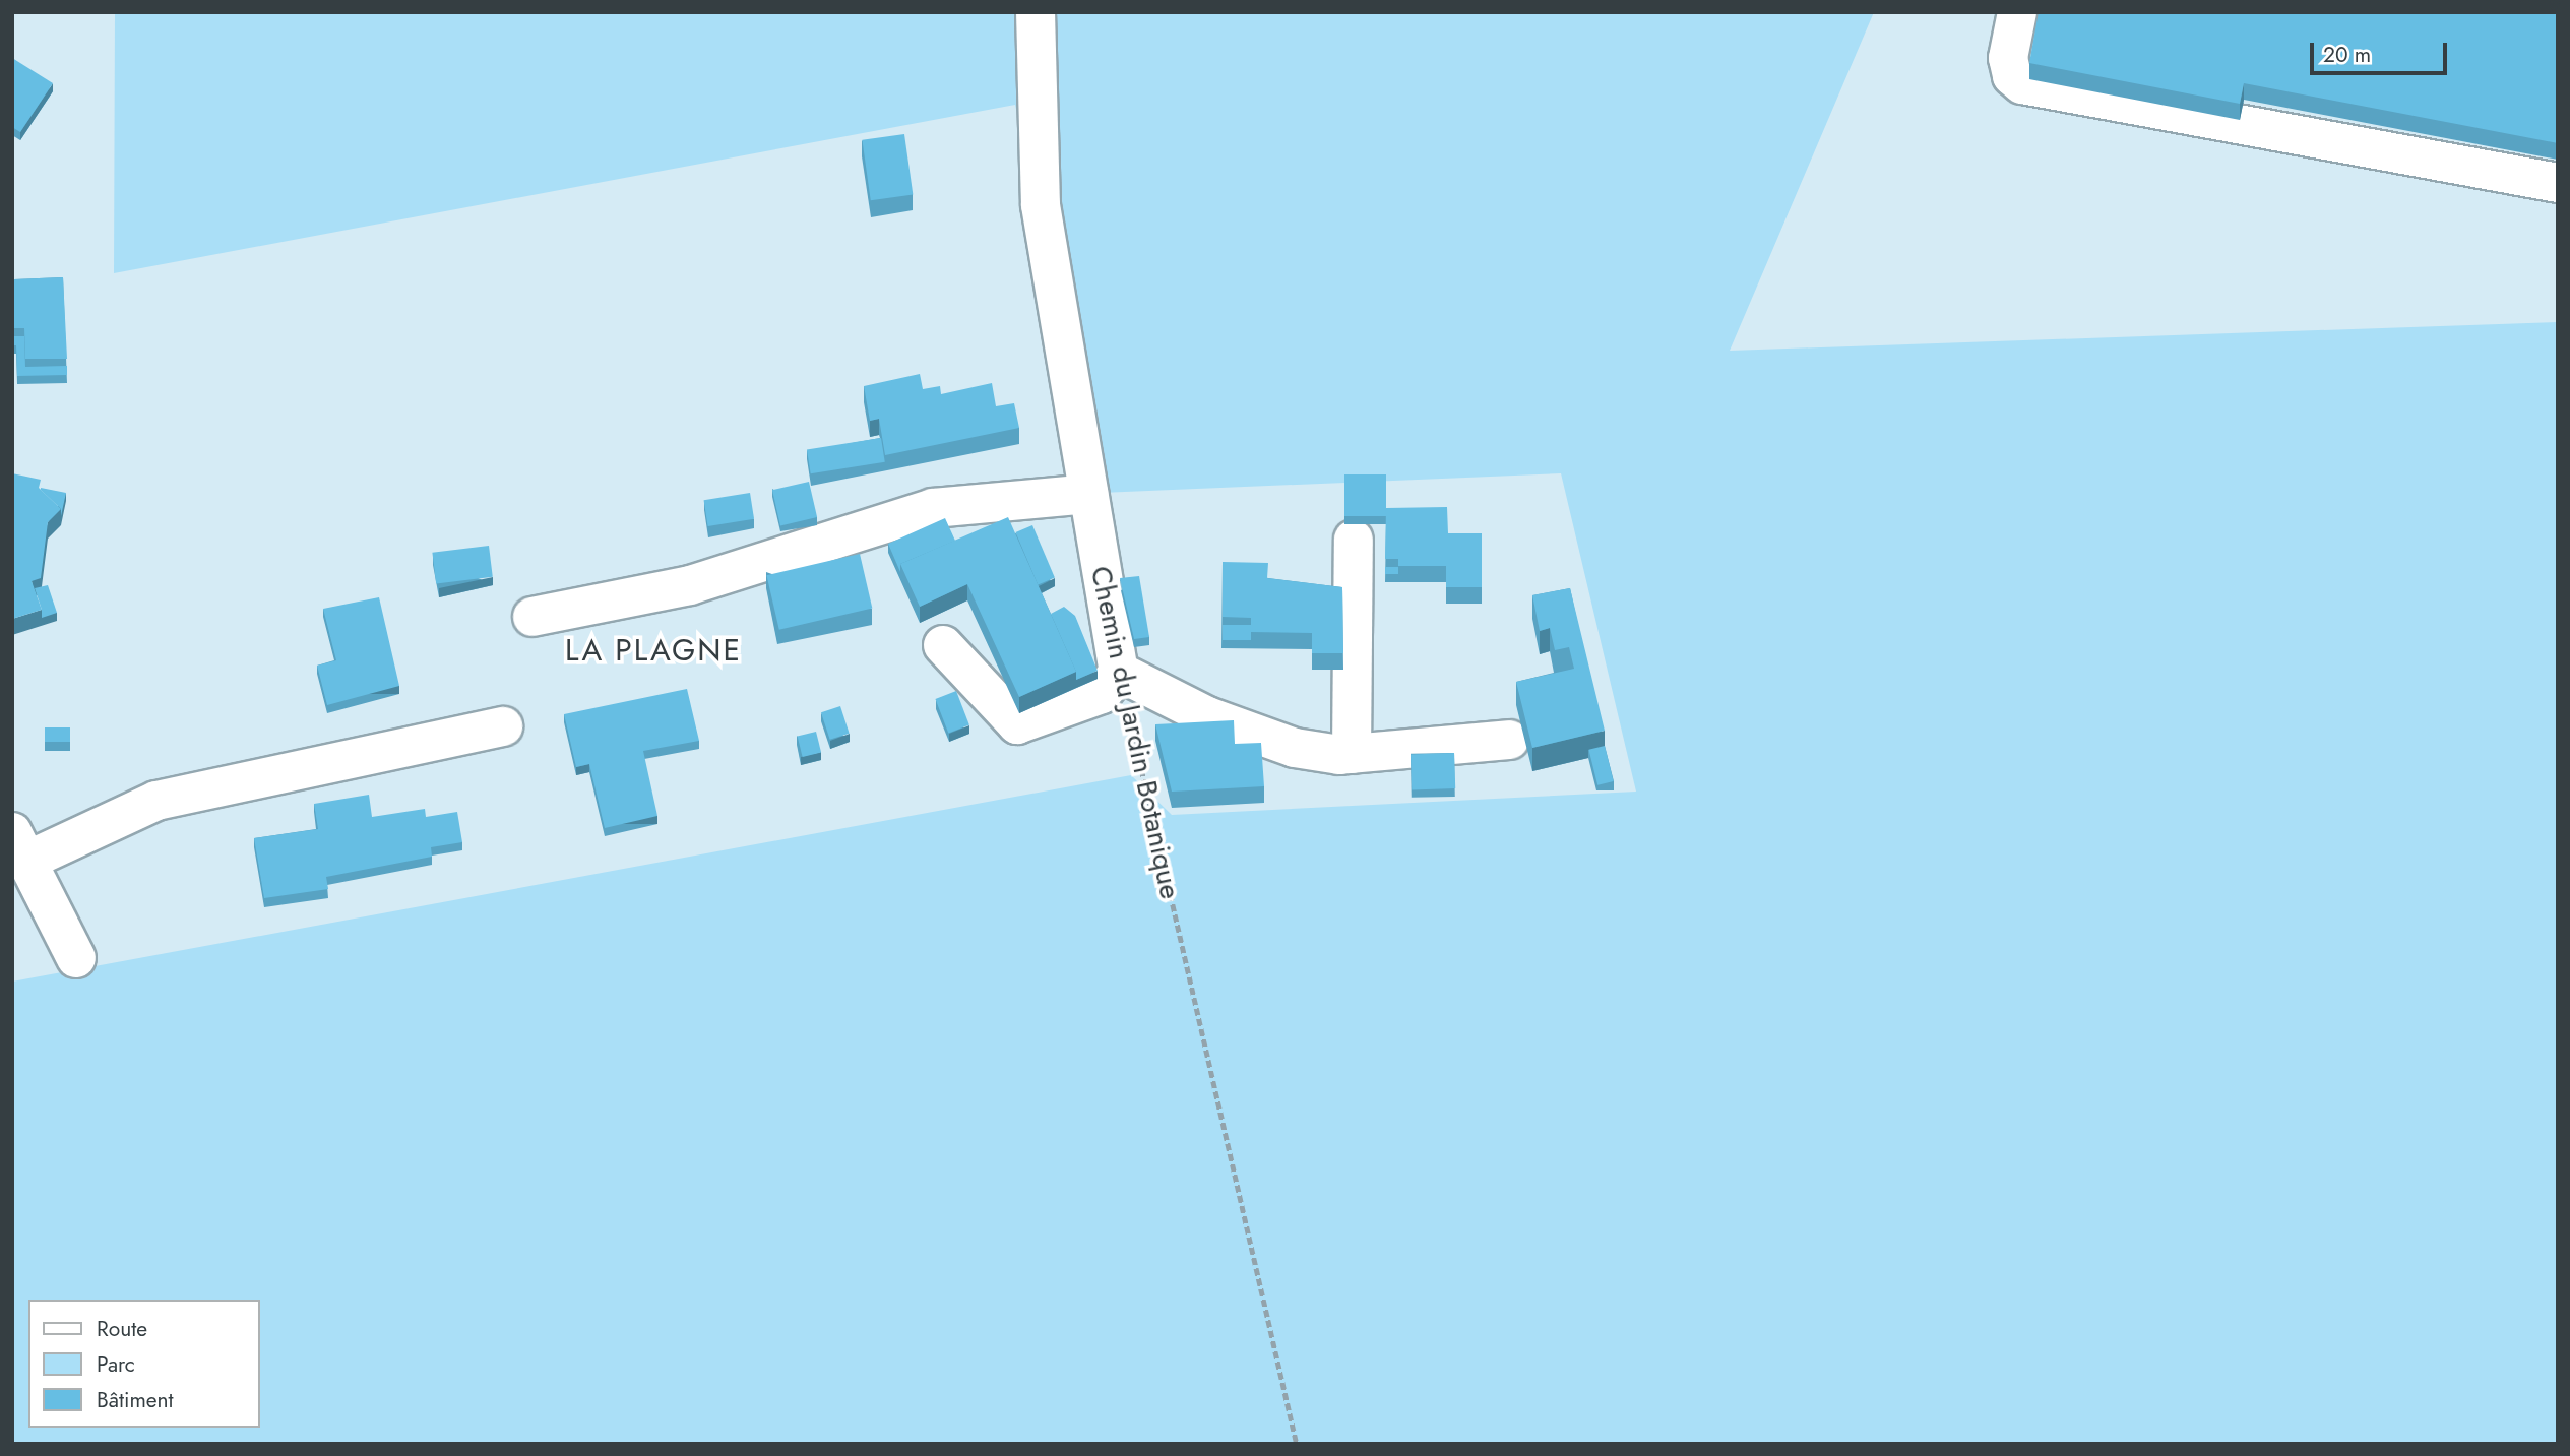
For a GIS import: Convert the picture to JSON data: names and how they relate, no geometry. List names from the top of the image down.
{
  "streets": {
    "street": ["Chemin du Jardin Botanique"]
  },
  "districts": ["LA PLAGNE"],
  "legend": ["Route", "Parc", "Bâtiment"],
  "scale_bar": "20 m"
}
